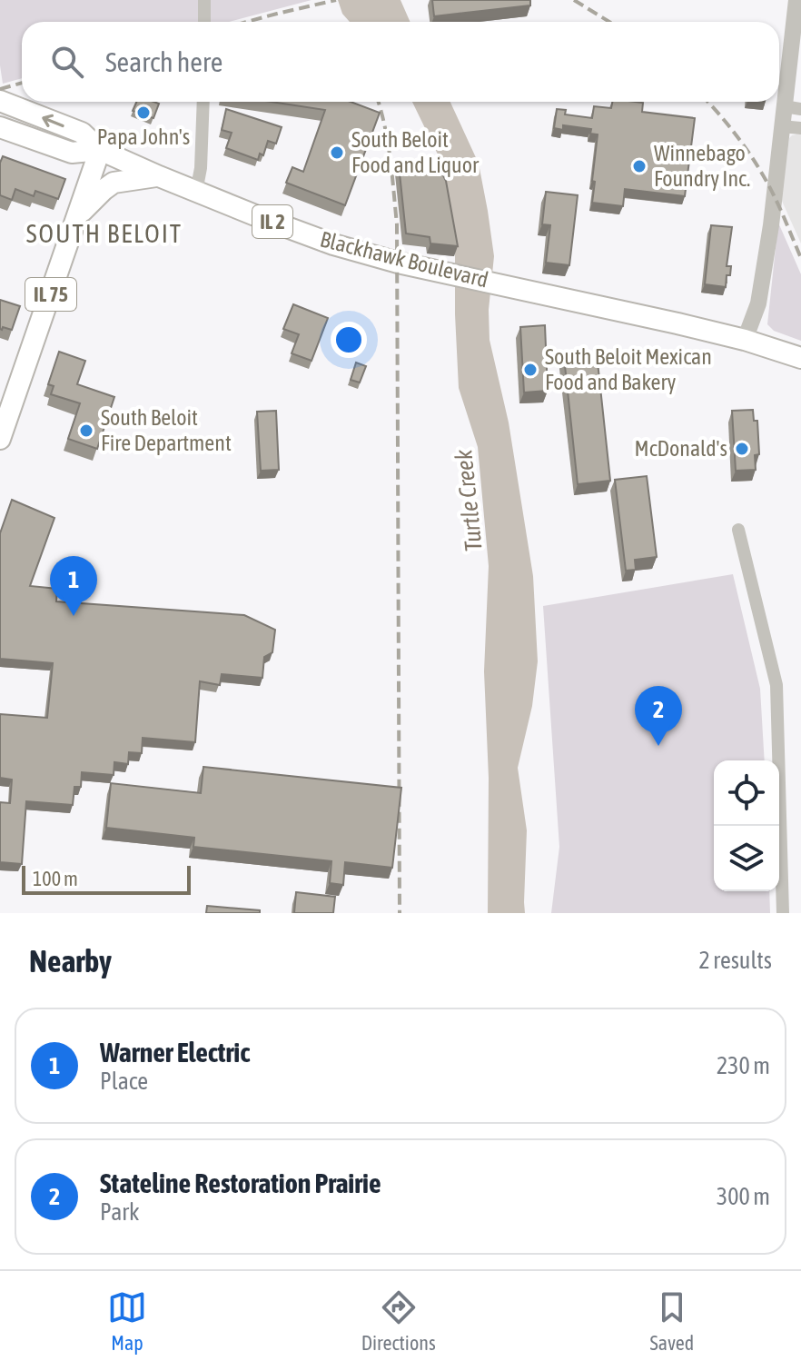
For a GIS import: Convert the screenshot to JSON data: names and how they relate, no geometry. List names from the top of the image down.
{
  "streets": {
    "main road": ["IL 2", "Blackhawk Boulevard", "IL 75"]
  },
  "crossings": [
    ["Blackhawk Boulevard", "IL 75"]
  ],
  "districts": ["SOUTH BELOIT"],
  "water": ["Turtle Creek"],
  "places": [
    "Papa John's",
    "South Beloit Food and Liquor",
    "Winnebago Foundry Inc.",
    "South Beloit Mexican Food and Bakery",
    "South Beloit Fire Department",
    "McDonald's"
  ],
  "scale_bar": "100 m",
  "page": {
    "search": "Search here",
    "pins": ["1", "2"],
    "scale": "100 m",
    "heading": ["Nearby", "2 results"],
    "list": [
      {
        "mark": "1",
        "name": "Warner Electric",
        "note": "Place",
        "value": "230 m"
      },
      {
        "mark": "2",
        "name": "Stateline Restoration Prairie",
        "note": "Park",
        "value": "300 m"
      }
    ],
    "nav": ["Map", "Directions", "Saved"]
  }
}
